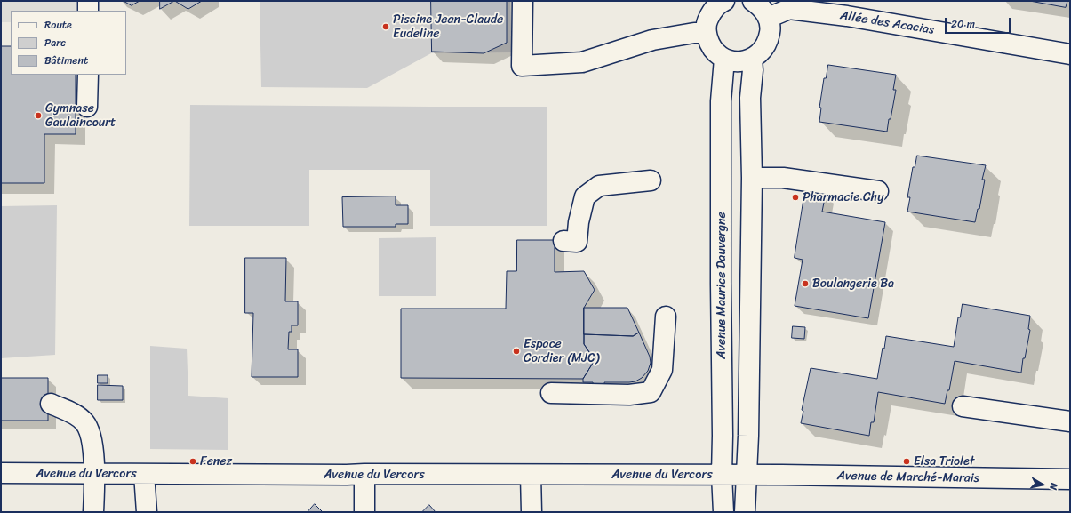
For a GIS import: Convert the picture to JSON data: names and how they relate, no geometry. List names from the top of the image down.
{
  "streets": {
    "street": [
      "Allée des Acacias",
      "Avenue Maurice Dauvergne",
      "Avenue du Vercors",
      "Avenue de Marché-Marais"
    ]
  },
  "crossings": [
    ["Avenue Maurice Dauvergne", "Avenue du Vercors"],
    ["Avenue du Vercors", "Avenue de Marché-Marais"]
  ],
  "places": [
    "Piscine Jean-Claude Eudeline",
    "Gymnase Gaulaincourt",
    "Pharmacie Chy",
    "Boulangerie Ba",
    "Espace Cordier (MJC)",
    "Fenez",
    "Elsa Triolet"
  ],
  "legend": ["Route", "Parc", "Bâtiment"],
  "scale_bar": "20 m",
  "north": "right"
}
